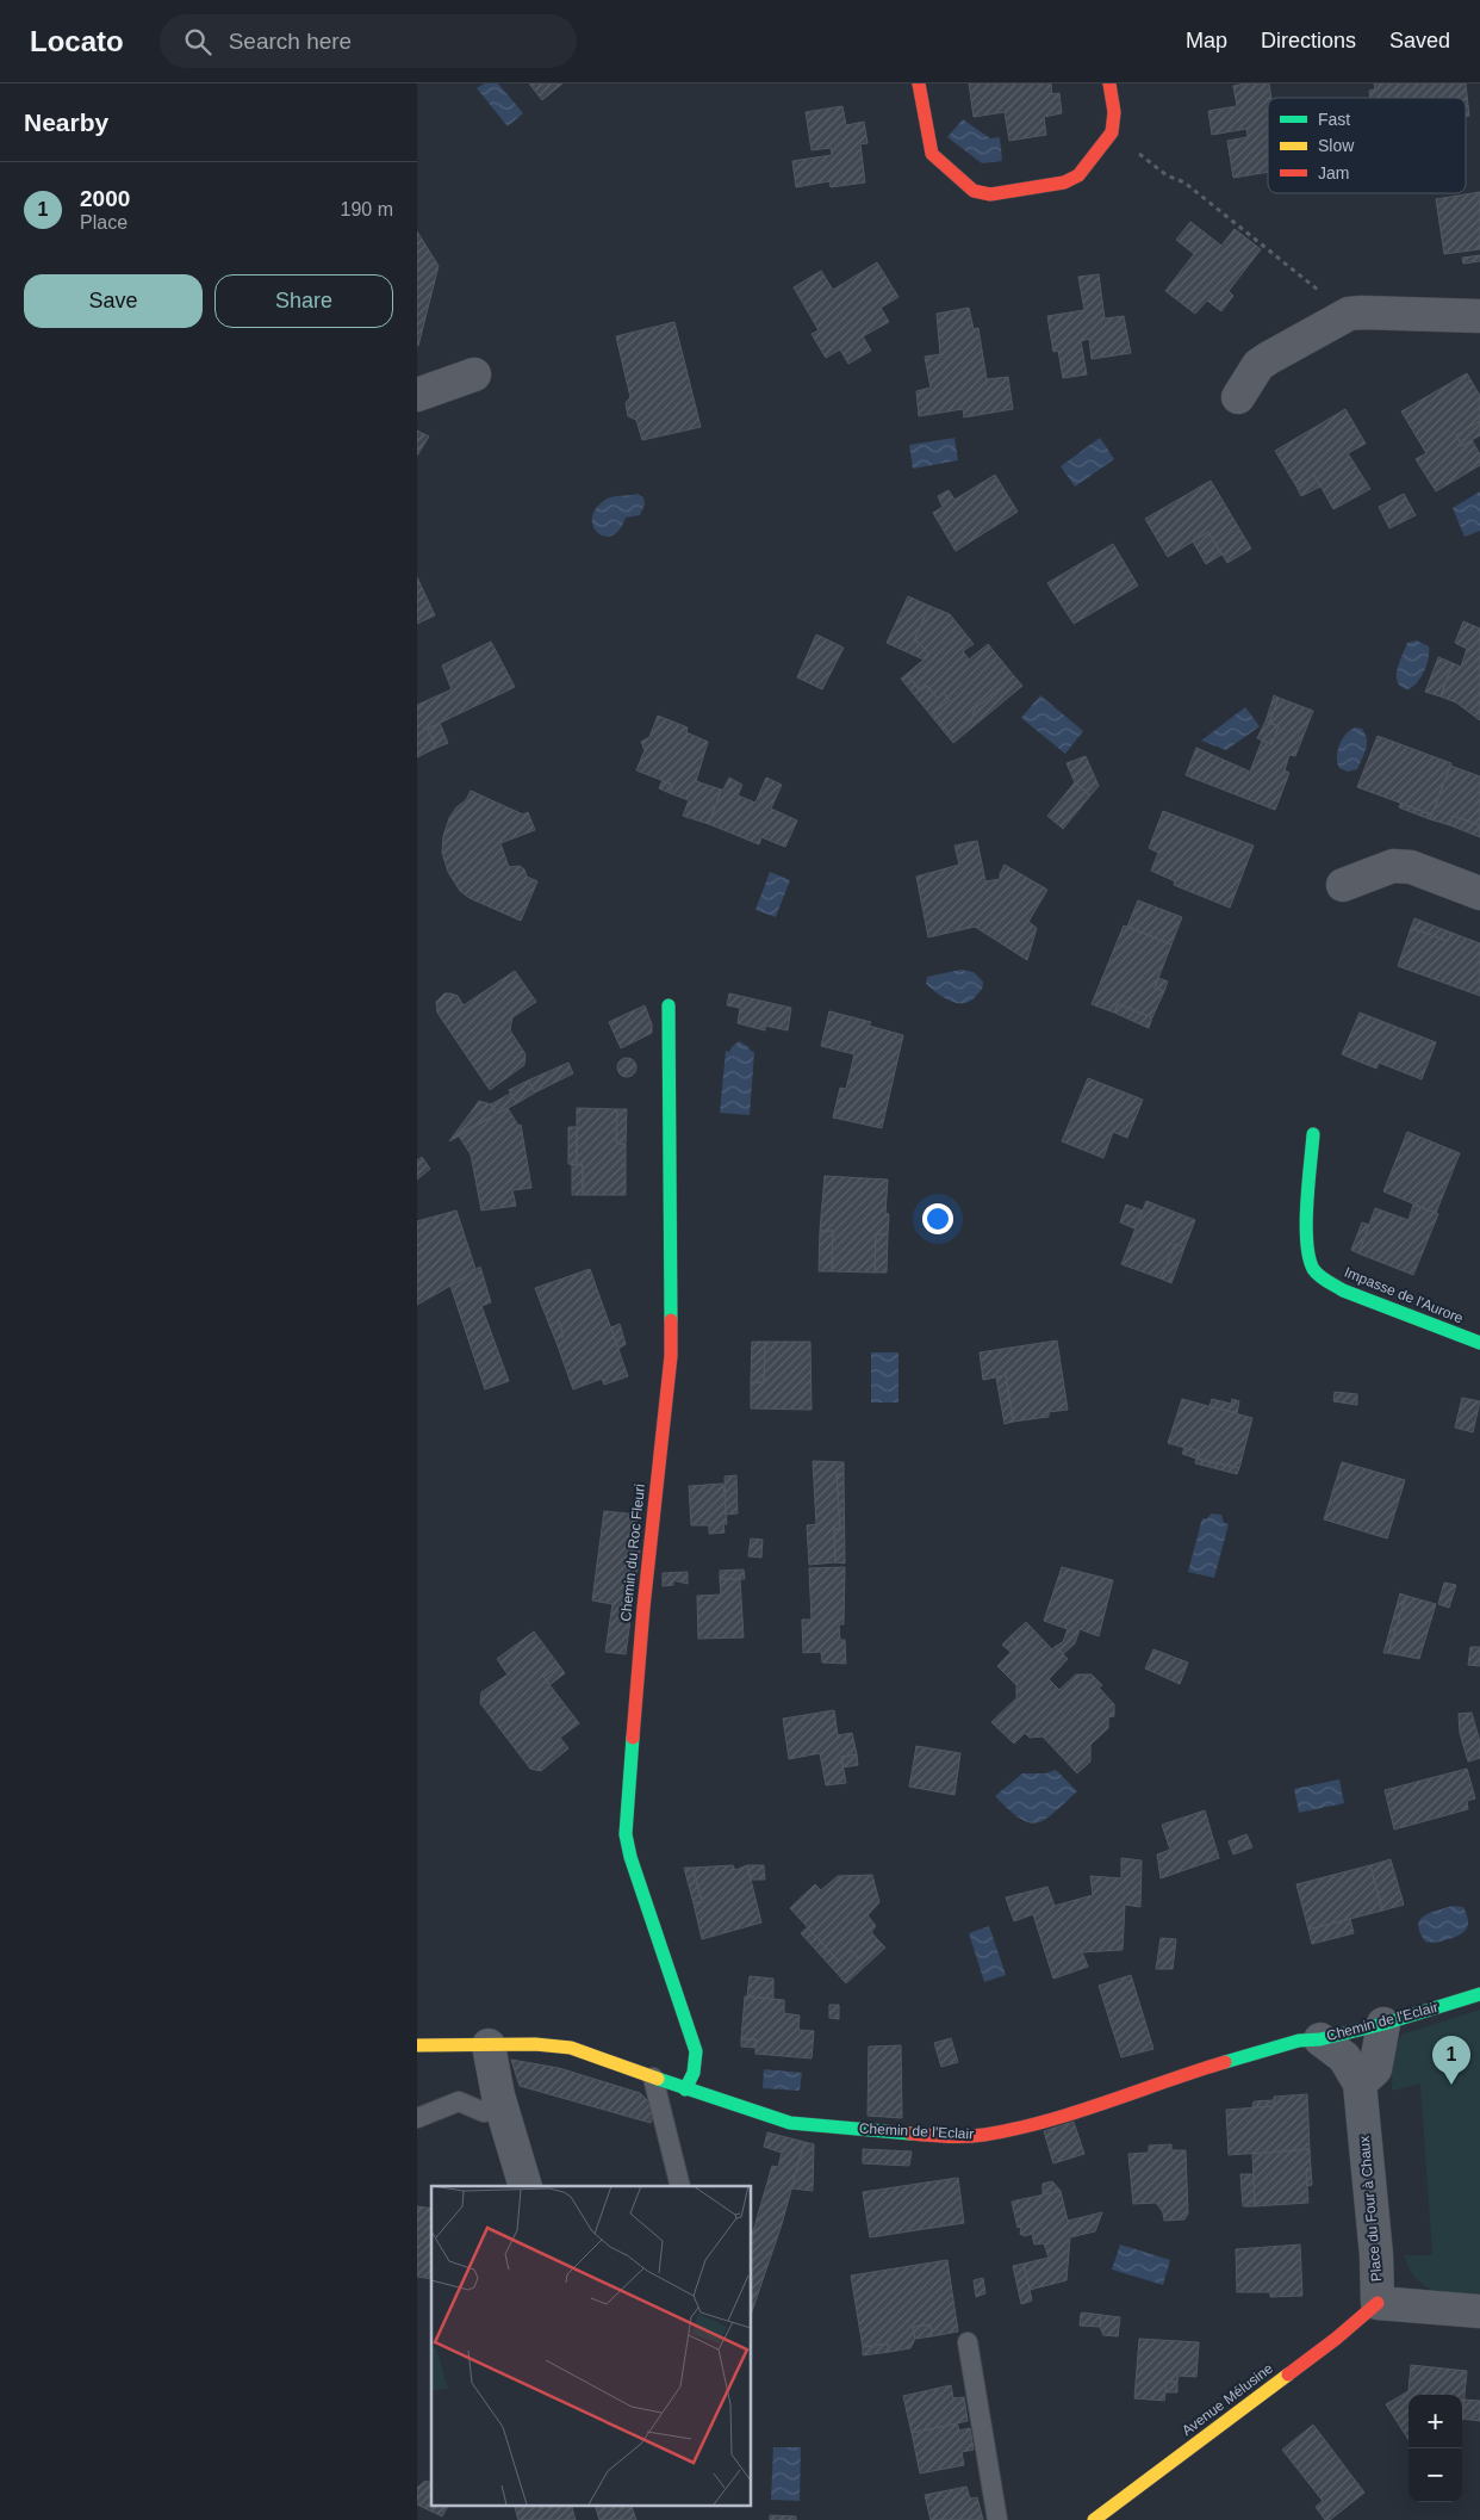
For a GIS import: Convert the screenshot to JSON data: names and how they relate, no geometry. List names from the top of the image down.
{
  "streets": {
    "street": [
      "Impasse de l'Aurore",
      "Chemin du Roc Fleuri",
      "Chemin de l'Eclair",
      "Place du Four à Chaux",
      "Avenue Mélusine"
    ]
  },
  "crossings": [
    ["Chemin du Roc Fleuri", "Chemin de l'Eclair"],
    ["Chemin de l'Eclair", "Place du Four à Chaux"],
    ["Place du Four à Chaux", "Avenue Mélusine"]
  ],
  "legend": ["Fast", "Slow", "Jam"],
  "page": {
    "header": "Locato",
    "search": "Search here",
    "nav": ["Map", "Directions", "Saved"],
    "heading": "Nearby",
    "list": [
      {
        "mark": "1",
        "name": "2000",
        "note": "Place",
        "value": "190 m"
      }
    ],
    "buttons": ["Save", "Share"],
    "pins": "1",
    "map_buttons": ["+", "−"]
  }
}
